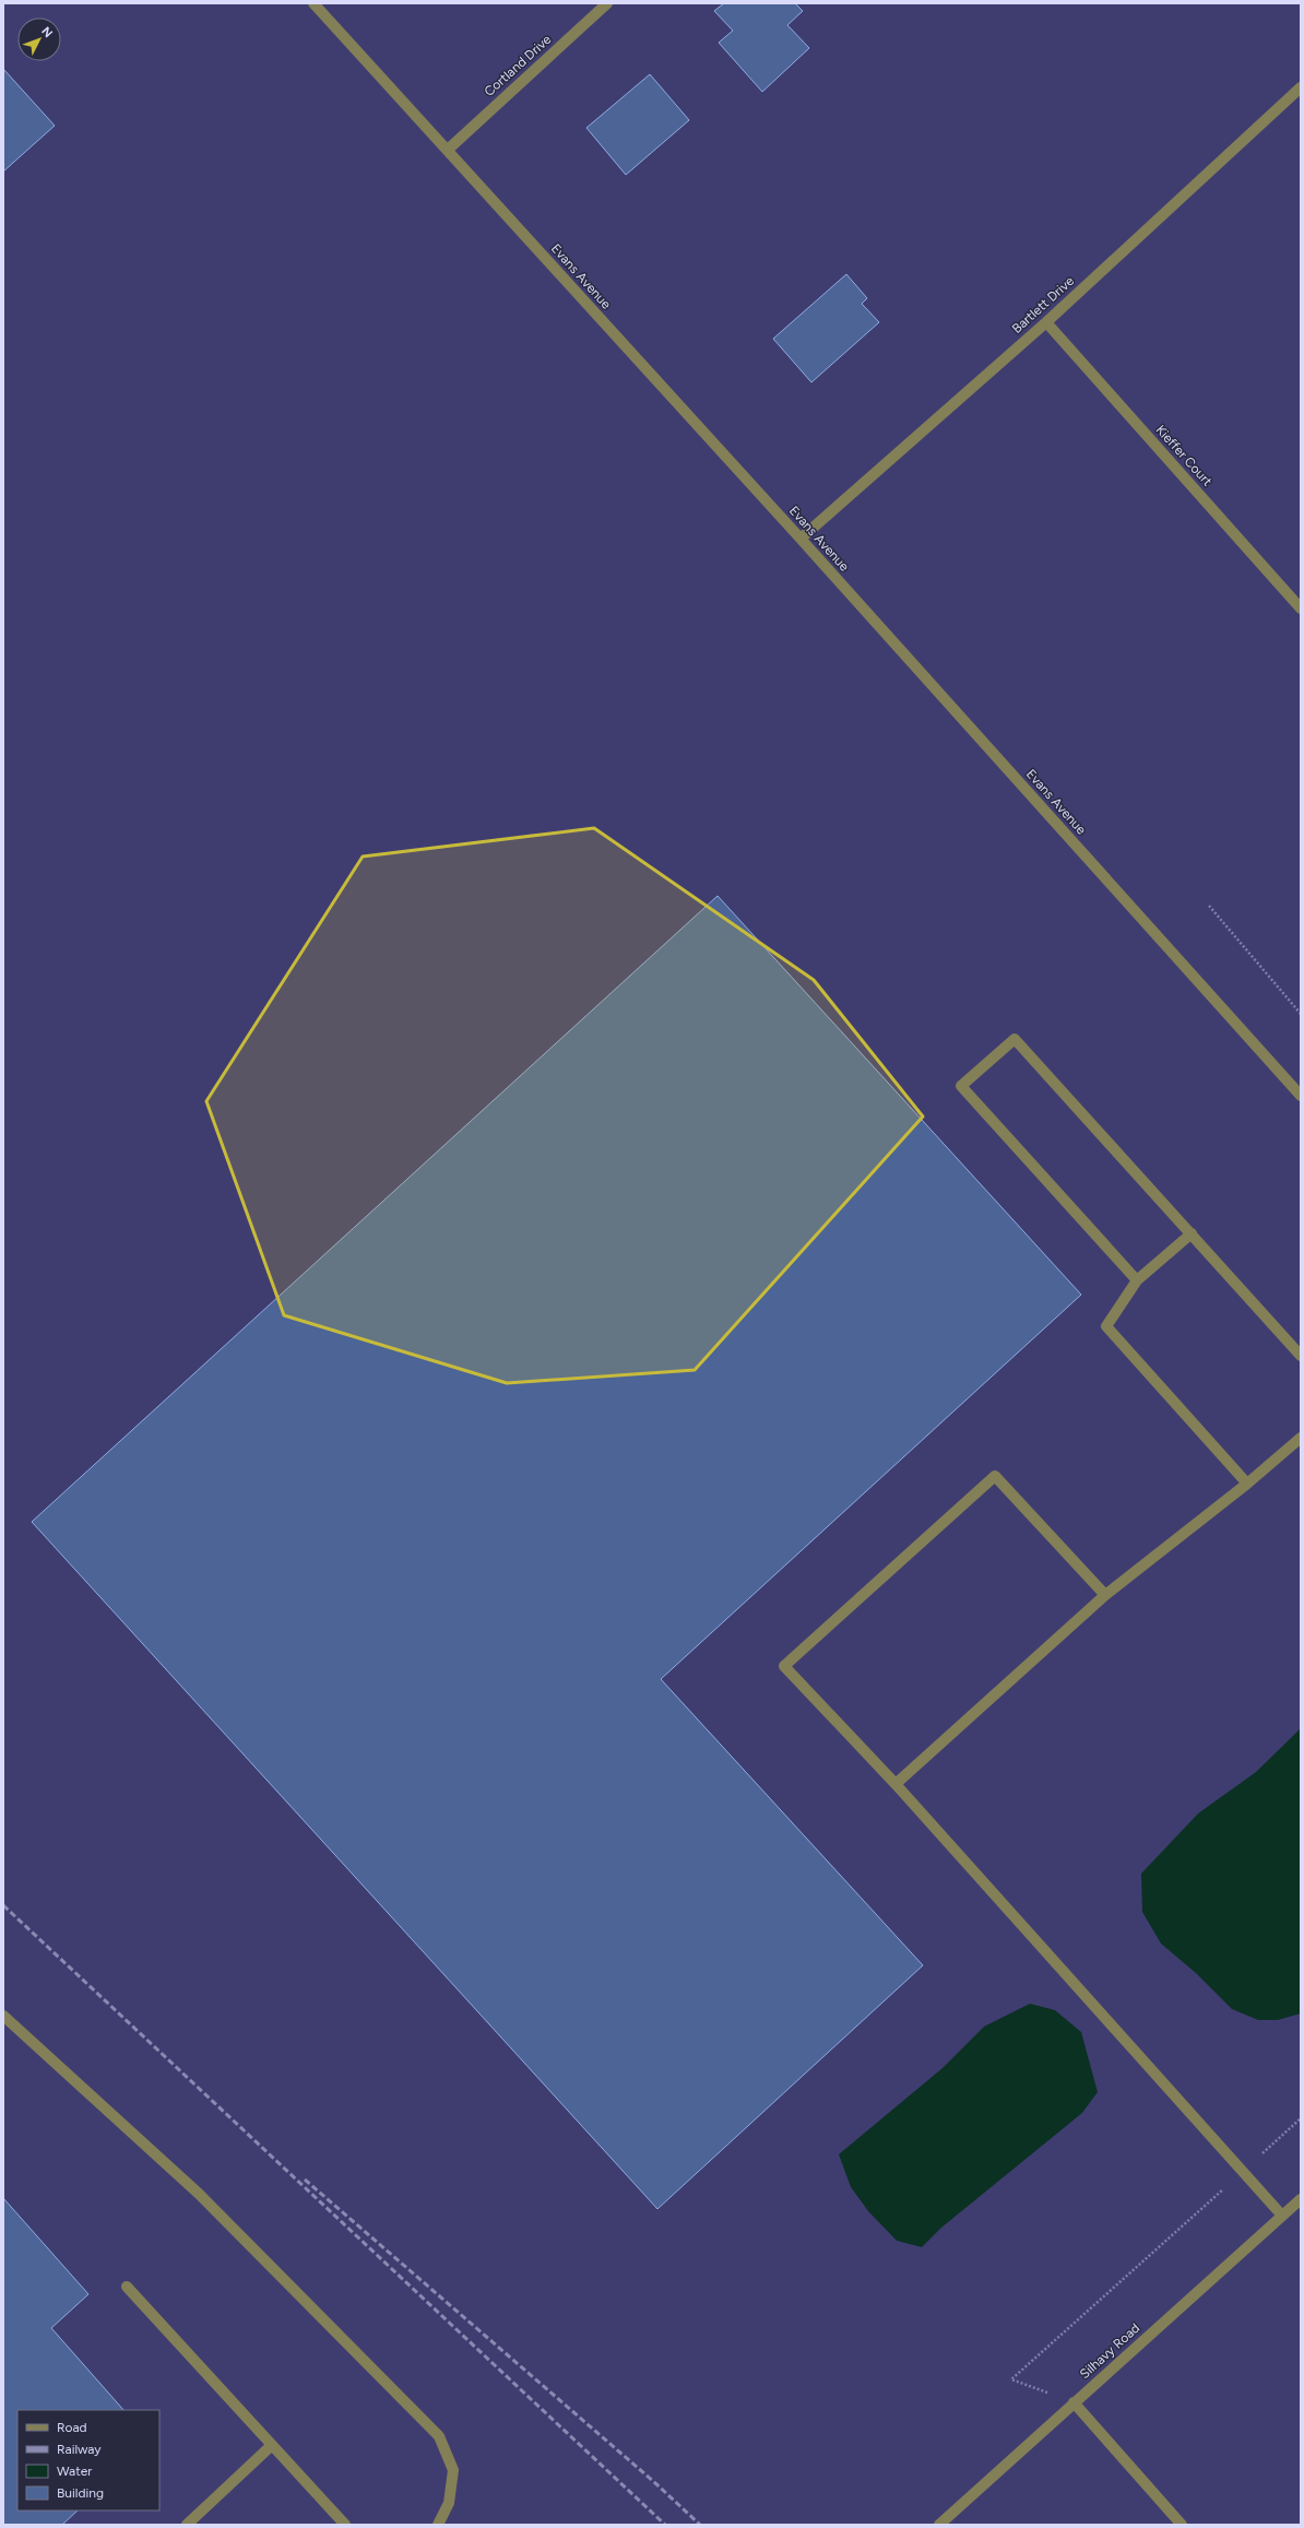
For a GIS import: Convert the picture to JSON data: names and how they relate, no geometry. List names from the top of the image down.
{
  "streets": {
    "street": [
      "Cortland Drive",
      "Evans Avenue",
      "Bartlett Drive",
      "Kieffer Court",
      "Silhavy Road"
    ]
  },
  "crossings": [
    ["Cortland Drive", "Evans Avenue"],
    ["Evans Avenue", "Bartlett Drive"],
    ["Bartlett Drive", "Kieffer Court"]
  ],
  "legend": [
    "Road",
    "Railway",
    "Water",
    "Building"
  ],
  "north": "top right"
}
